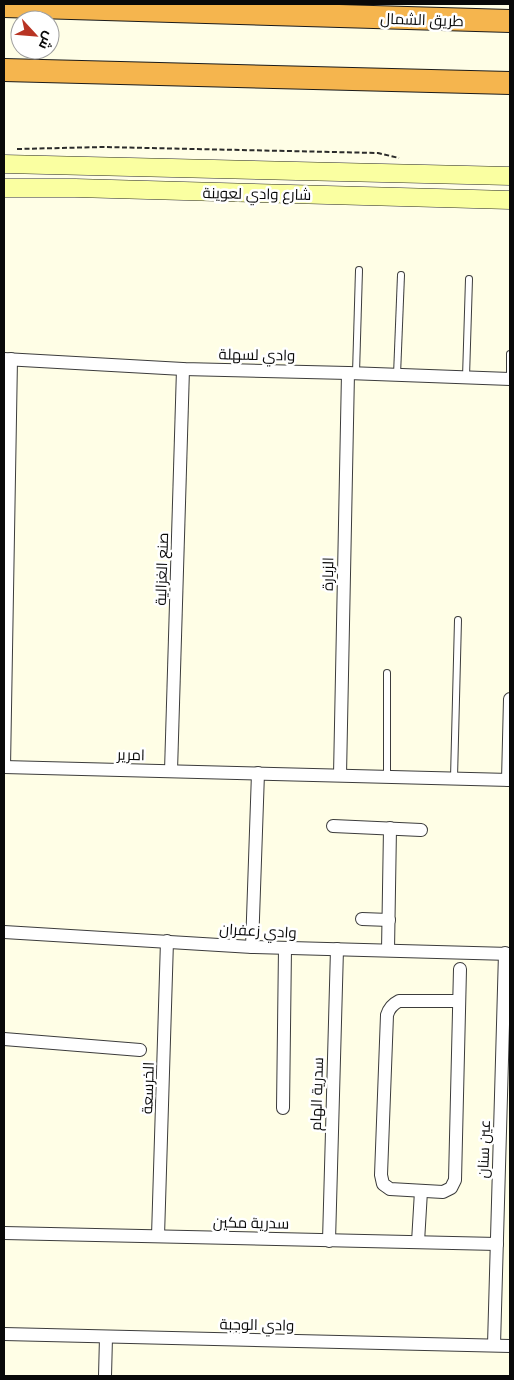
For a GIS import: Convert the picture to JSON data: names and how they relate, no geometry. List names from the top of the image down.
{
  "streets": {
    "highway": ["طريق الشمال"],
    "main road": ["شارع وادي لعوينة"],
    "street": [
      "وادي لسهلة",
      "صنع الغزالية",
      "الزبارة",
      "امرير",
      "وادي زعفران",
      "الخرسعة",
      "سدرية الهام",
      "عين سنان",
      "سدرية مكين",
      "وادي الوجبة"
    ]
  },
  "crossings": [
    ["وادي لسهلة", "صنع الغزالية"],
    ["وادي لسهلة", "الزبارة"],
    ["صنع الغزالية", "امرير"],
    ["الزبارة", "امرير"],
    ["وادي زعفران", "الخرسعة"],
    ["وادي زعفران", "سدرية الهام"],
    ["وادي زعفران", "عين سنان"],
    ["الخرسعة", "سدرية مكين"],
    ["سدرية الهام", "سدرية مكين"],
    ["عين سنان", "سدرية مكين"],
    ["عين سنان", "وادي الوجبة"]
  ],
  "north": "bottom right"
}
